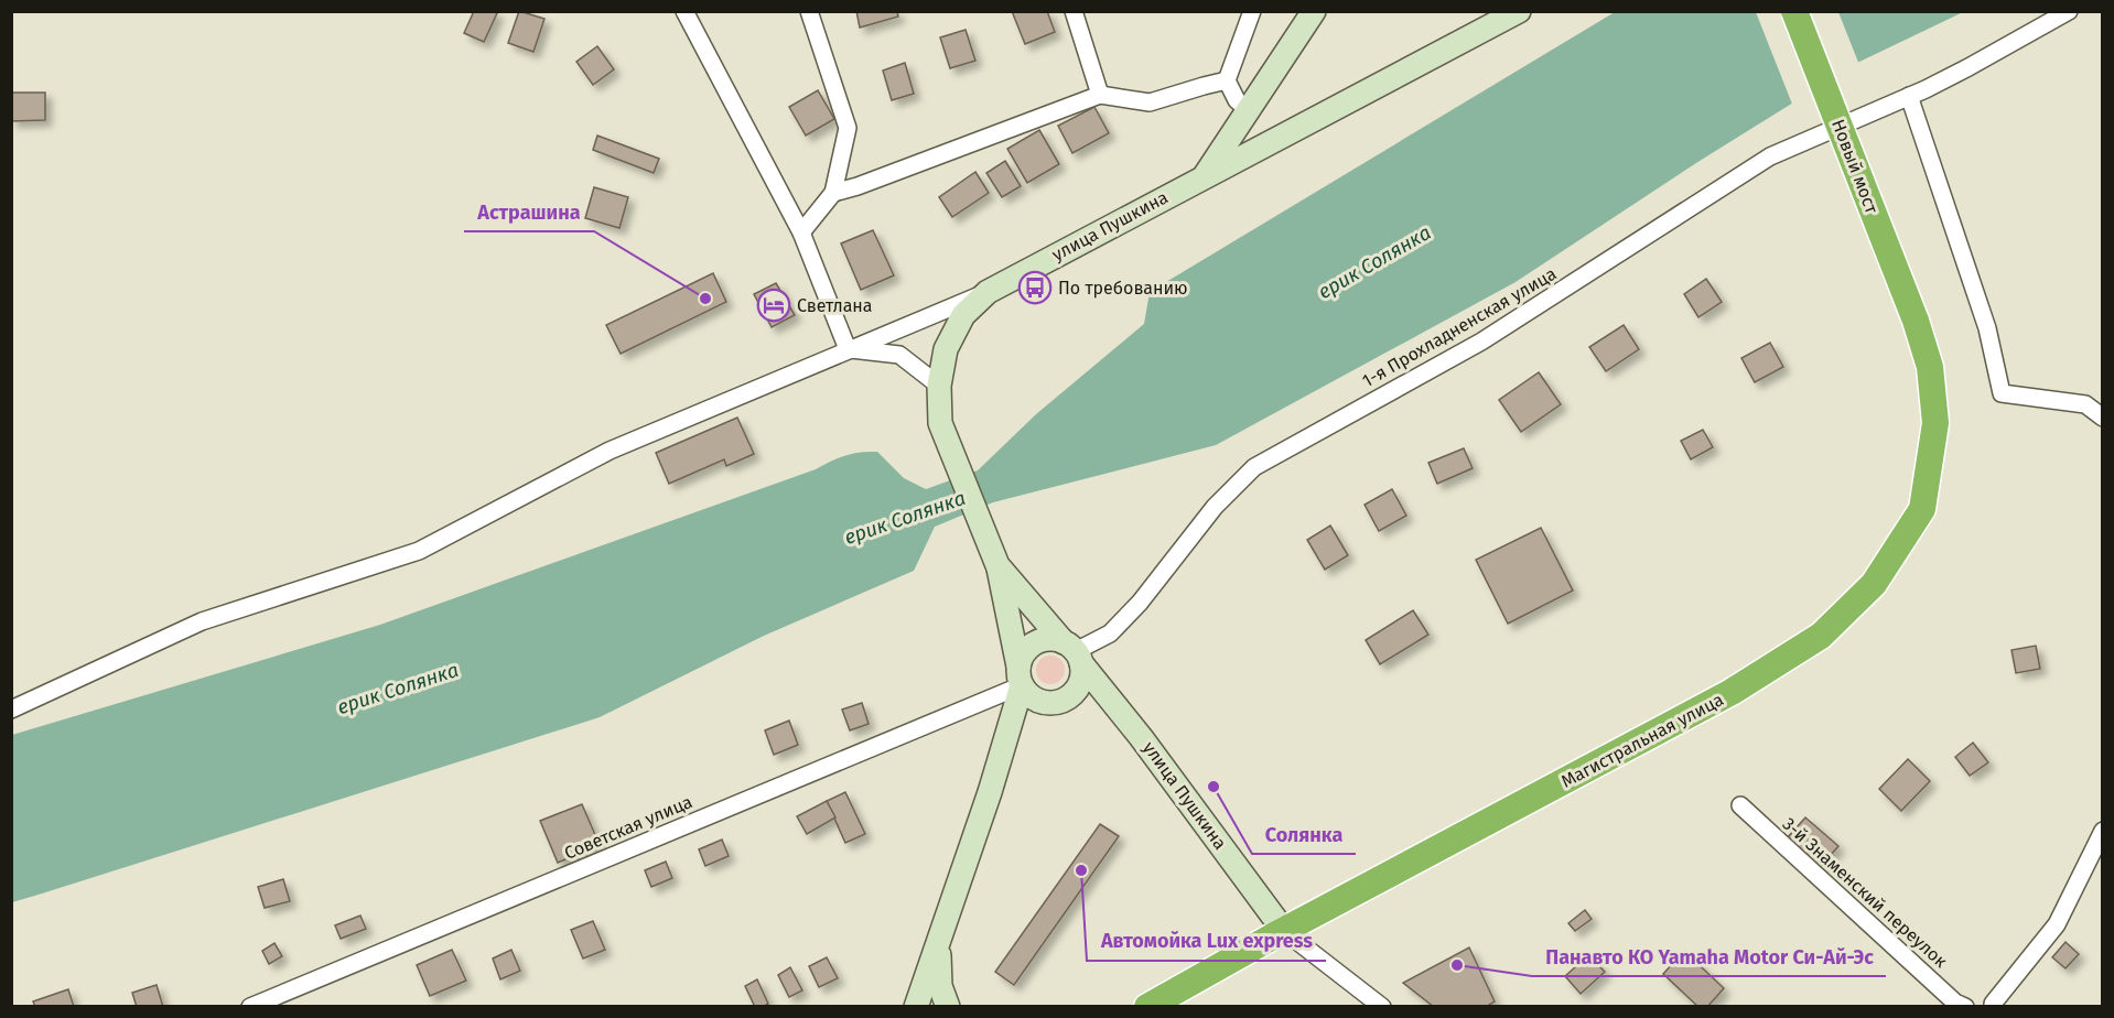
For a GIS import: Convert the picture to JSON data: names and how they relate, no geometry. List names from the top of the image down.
{
  "streets": {
    "highway": ["Новый мост", "Магистральная улица"],
    "main road": ["улица Пушкина"],
    "street": ["1-я Прохладненская улица", "Советская улица", "3-й Знаменский переулок"]
  },
  "crossings": [
    ["Новый мост", "Магистральная улица"],
    ["улица Пушкина", "1-я Прохладненская улица"],
    ["улица Пушкина", "Магистральная улица"],
    ["улица Пушкина", "Советская улица"],
    ["1-я Прохладненская улица", "Советская улица"]
  ],
  "water": ["ерик Солянка"],
  "places": {
    "bus stop": ["По требованию"],
    "other": [
      "Астрашина",
      "Солянка",
      "Автомойка Lux express",
      "Панавто КО Yamaha Motor Си-Ай-Эс"
    ],
    "hotel": ["Светлана"]
  }
}
